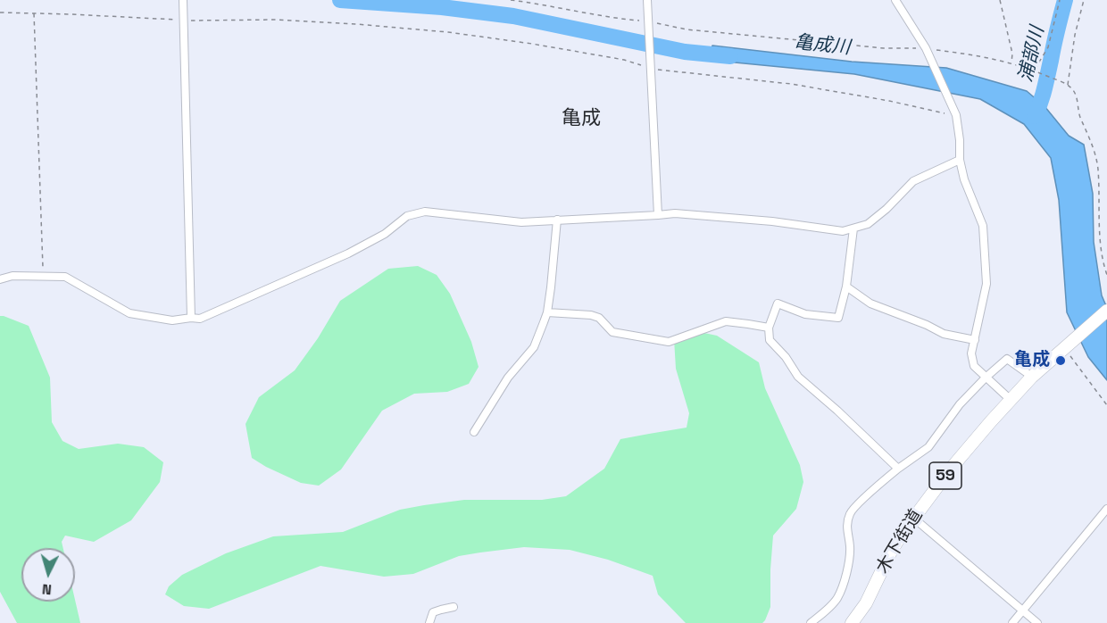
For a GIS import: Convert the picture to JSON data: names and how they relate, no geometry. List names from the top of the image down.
{
  "streets": {
    "main road": ["59", "木下街道"]
  },
  "crossings": [
    ["59", "木下街道"]
  ],
  "districts": ["亀成"],
  "water": ["亀成川", "浦部川"],
  "places": ["亀成"],
  "north": "bottom"
}
